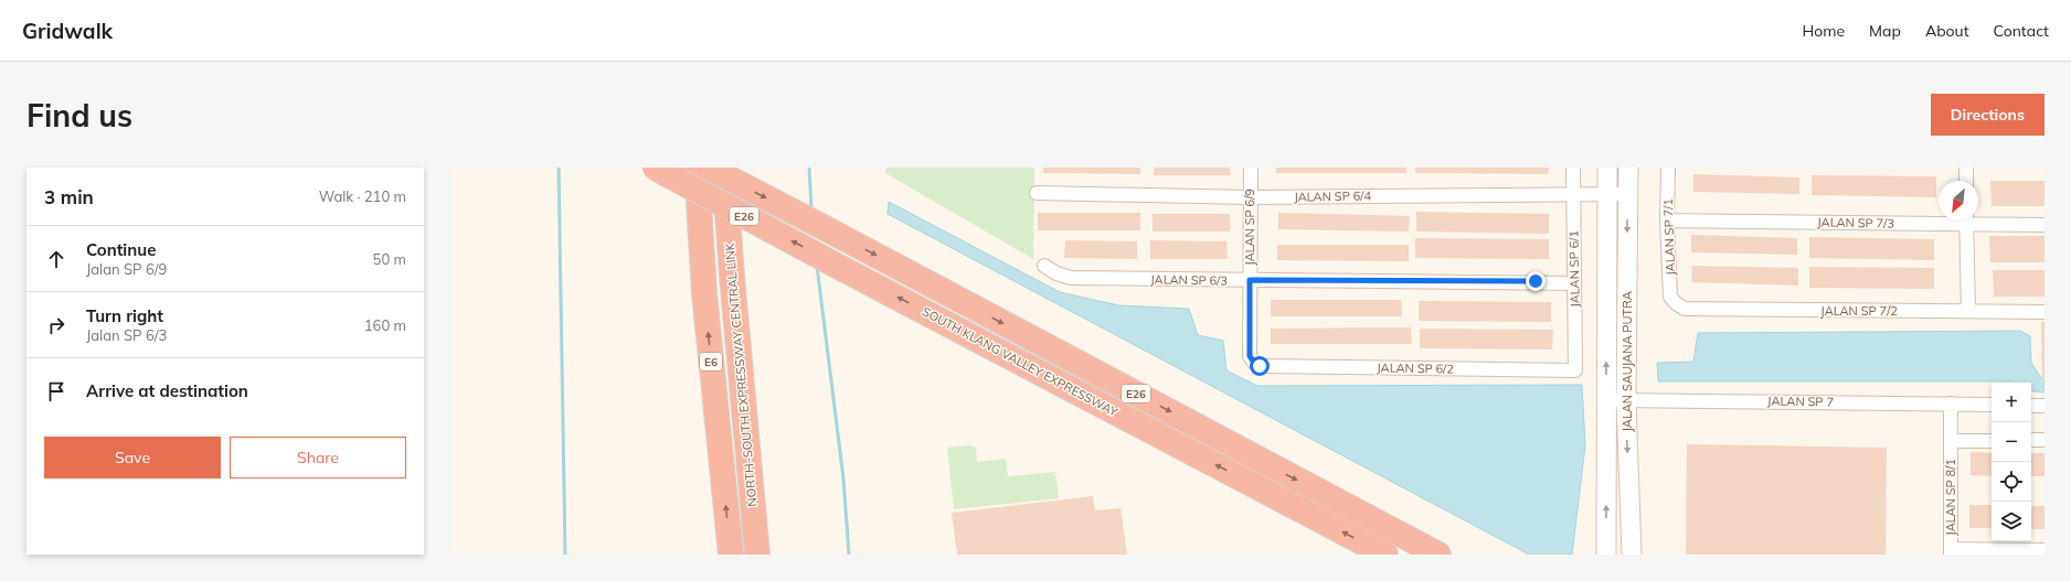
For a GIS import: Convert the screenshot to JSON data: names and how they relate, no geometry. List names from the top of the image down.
{
  "streets": {
    "highway": [
      "E26",
      "E6",
      "SOUTH KLANG VALLEY EXPRESSWAY",
      "NORTH–SOUTH EXPRESSWAY CENTRAL LINK"
    ],
    "main road": ["JALAN SAUJANA PUTRA"],
    "street": [
      "JALAN SP 6/4",
      "JALAN SP 7/3",
      "JALAN SP 6/9",
      "JALAN SP 7/1",
      "JALAN SP 6/1",
      "JALAN SP 6/3",
      "JALAN SP 7/2",
      "JALAN SP 6/2",
      "JALAN SP 7",
      "JALAN SP 8/1"
    ]
  },
  "crossings": [
    ["JALAN SP 6/4", "JALAN SP 6/9"],
    ["JALAN SP 6/4", "JALAN SP 6/1"],
    ["JALAN SP 6/4", "JALAN SAUJANA PUTRA"],
    ["JALAN SP 7/3", "JALAN SP 7/1"],
    ["JALAN SP 6/9", "JALAN SP 6/3"],
    ["JALAN SP 6/9", "JALAN SP 6/2"],
    ["JALAN SP 7/1", "JALAN SP 7/2"],
    ["JALAN SP 6/1", "JALAN SP 6/3"],
    ["JALAN SP 6/1", "JALAN SP 6/2"],
    ["JALAN SAUJANA PUTRA", "JALAN SP 7"],
    ["JALAN SP 7", "JALAN SP 8/1"]
  ],
  "north": "bottom left",
  "page": {
    "header": "Gridwalk",
    "nav": [
      "Home",
      "Map",
      "About",
      "Contact"
    ],
    "buttons": [
      "Directions",
      ["Save", "Share"]
    ],
    "title": "Find us",
    "heading": ["3 min", "Walk · 210 m"],
    "list": [
      ["Continue", "Jalan SP 6/9", "50 m"],
      ["Turn right", "Jalan SP 6/3", "160 m"],
      "Arrive at destination"
    ],
    "map_buttons": ["+", "−"]
  }
}
